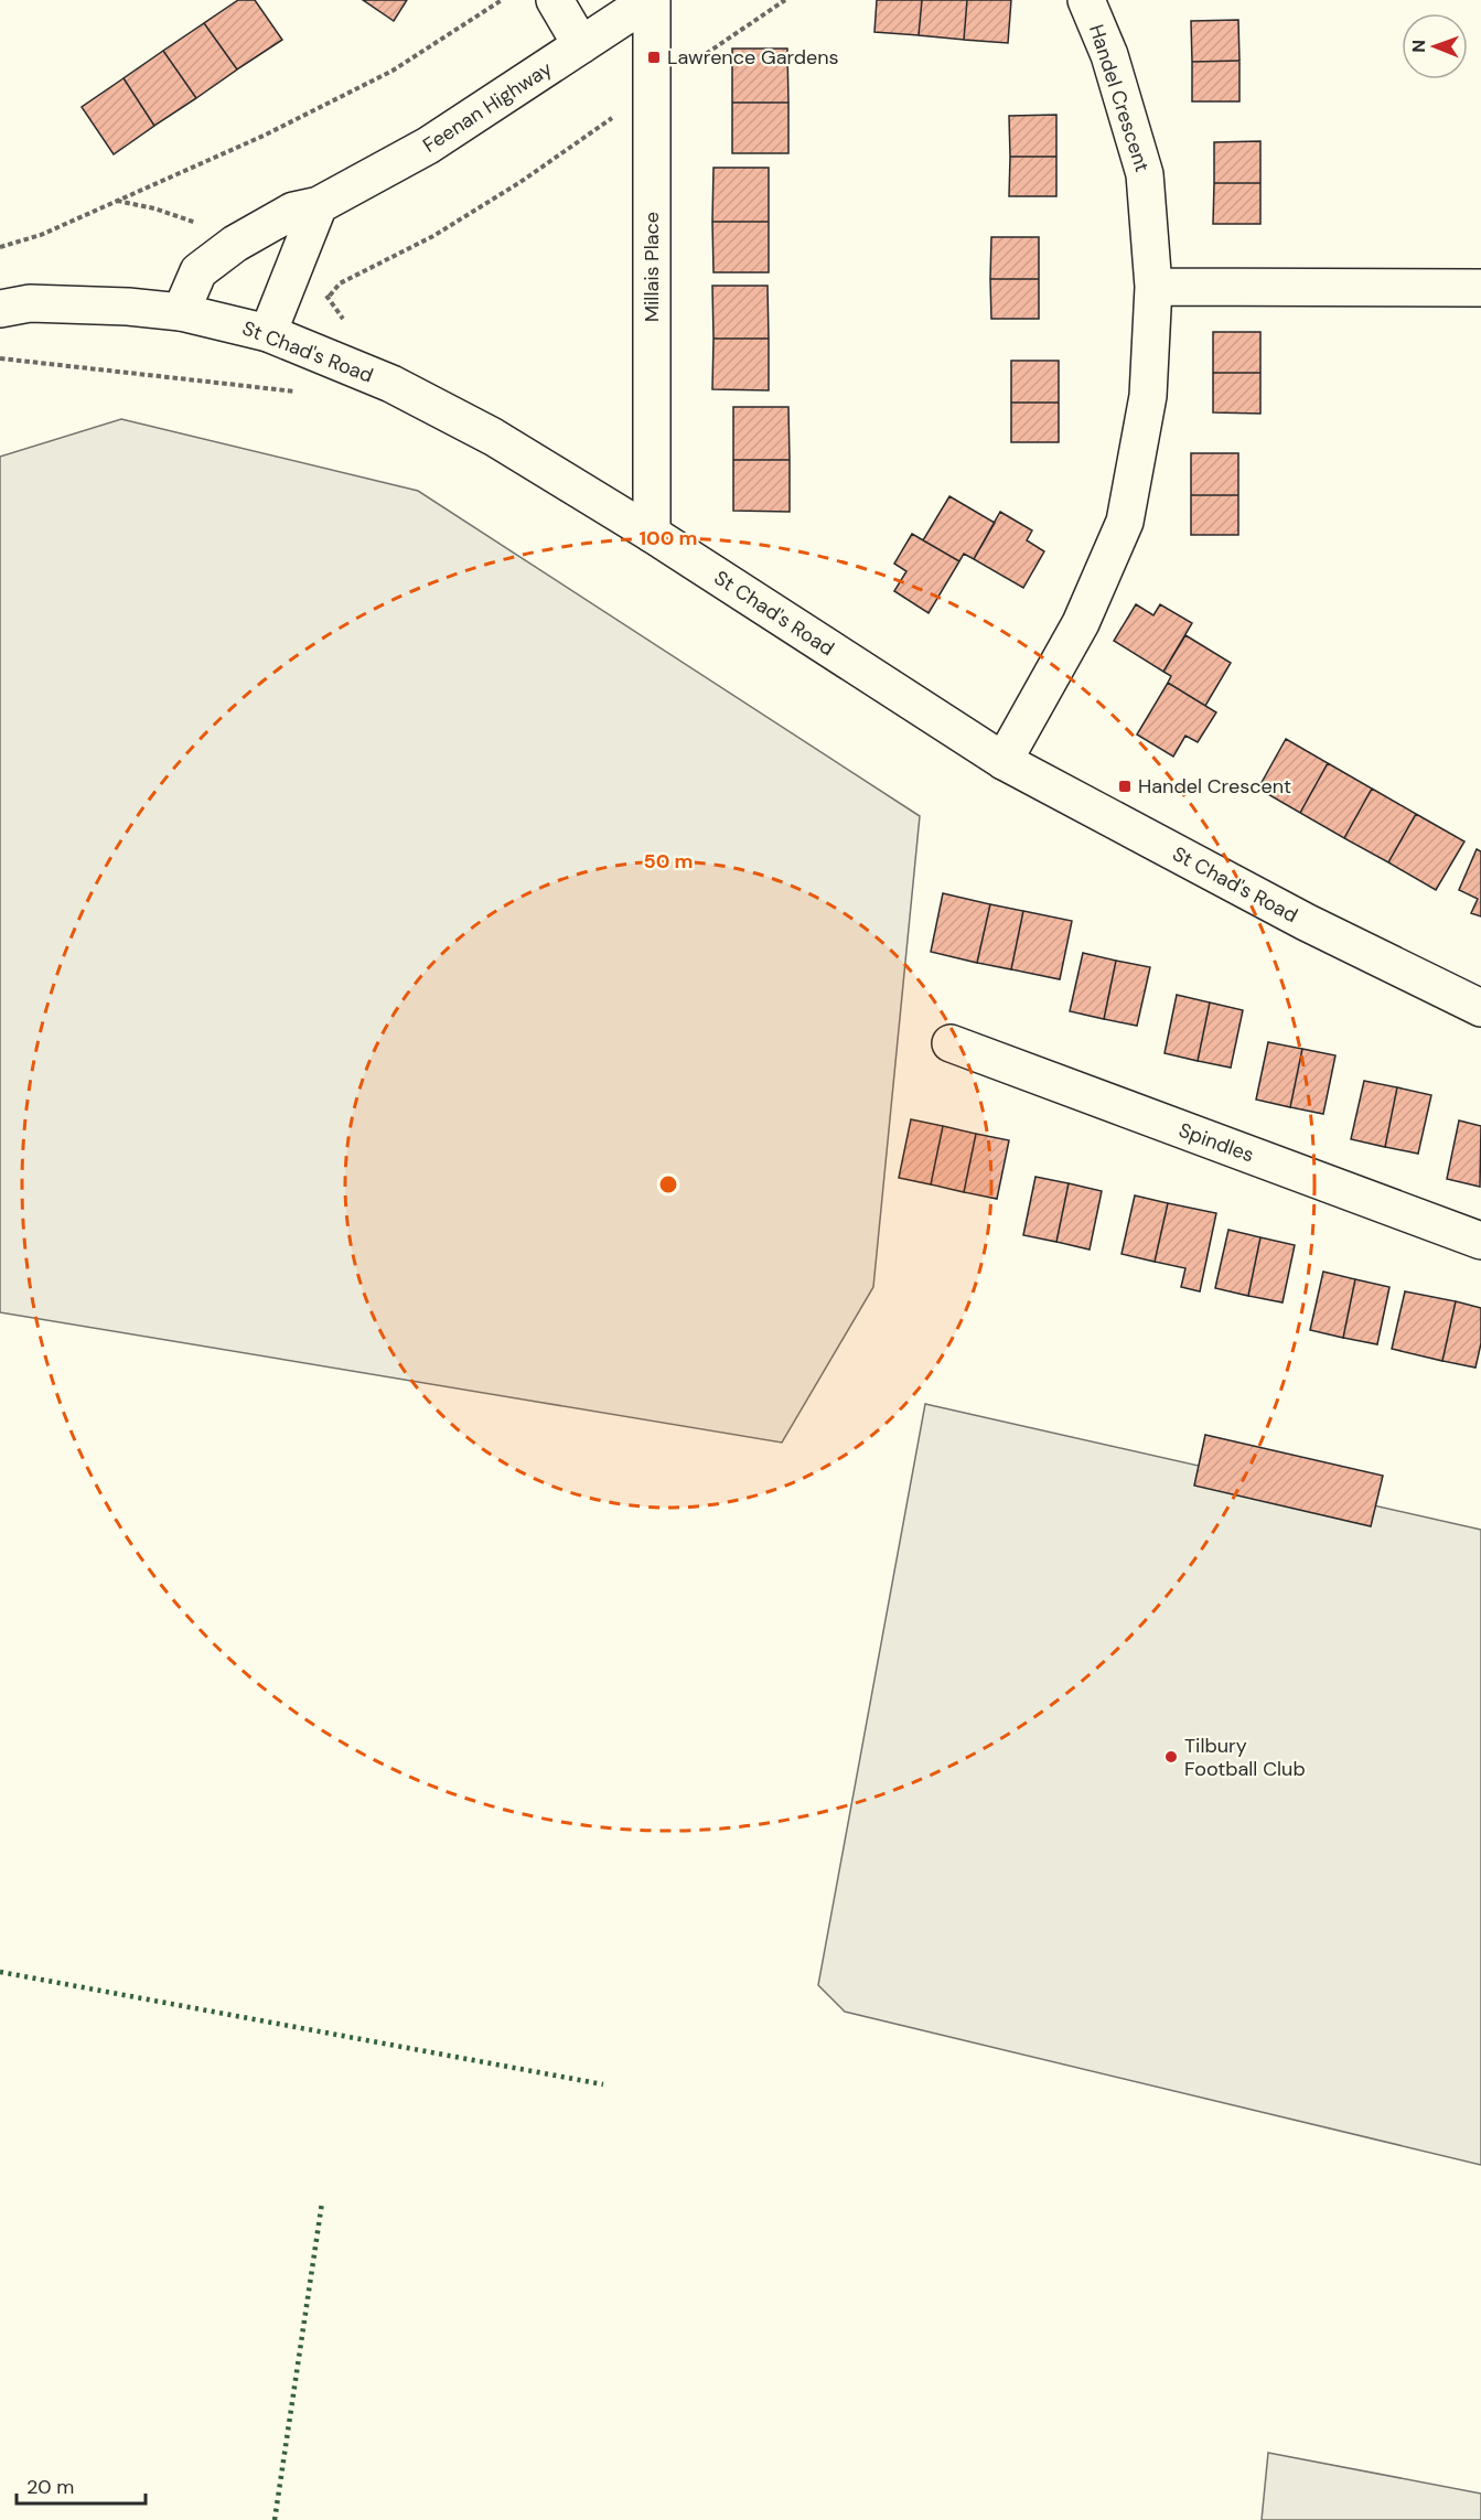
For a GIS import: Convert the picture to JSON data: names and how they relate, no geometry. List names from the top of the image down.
{
  "streets": {
    "street": [
      "Handel Crescent",
      "Feenan Highway",
      "Millais Place",
      "St Chad's Road",
      "Spindles"
    ]
  },
  "crossings": [
    ["Handel Crescent", "St Chad's Road"],
    ["Feenan Highway", "Millais Place"],
    ["Feenan Highway", "St Chad's Road"],
    ["Millais Place", "St Chad's Road"]
  ],
  "places": {
    "transit": ["Lawrence Gardens", "Handel Crescent"],
    "other": ["Tilbury Football Club"]
  },
  "scale_bar": "20 m",
  "north": "left",
  "rings": ["100 m", "50 m"]
}
